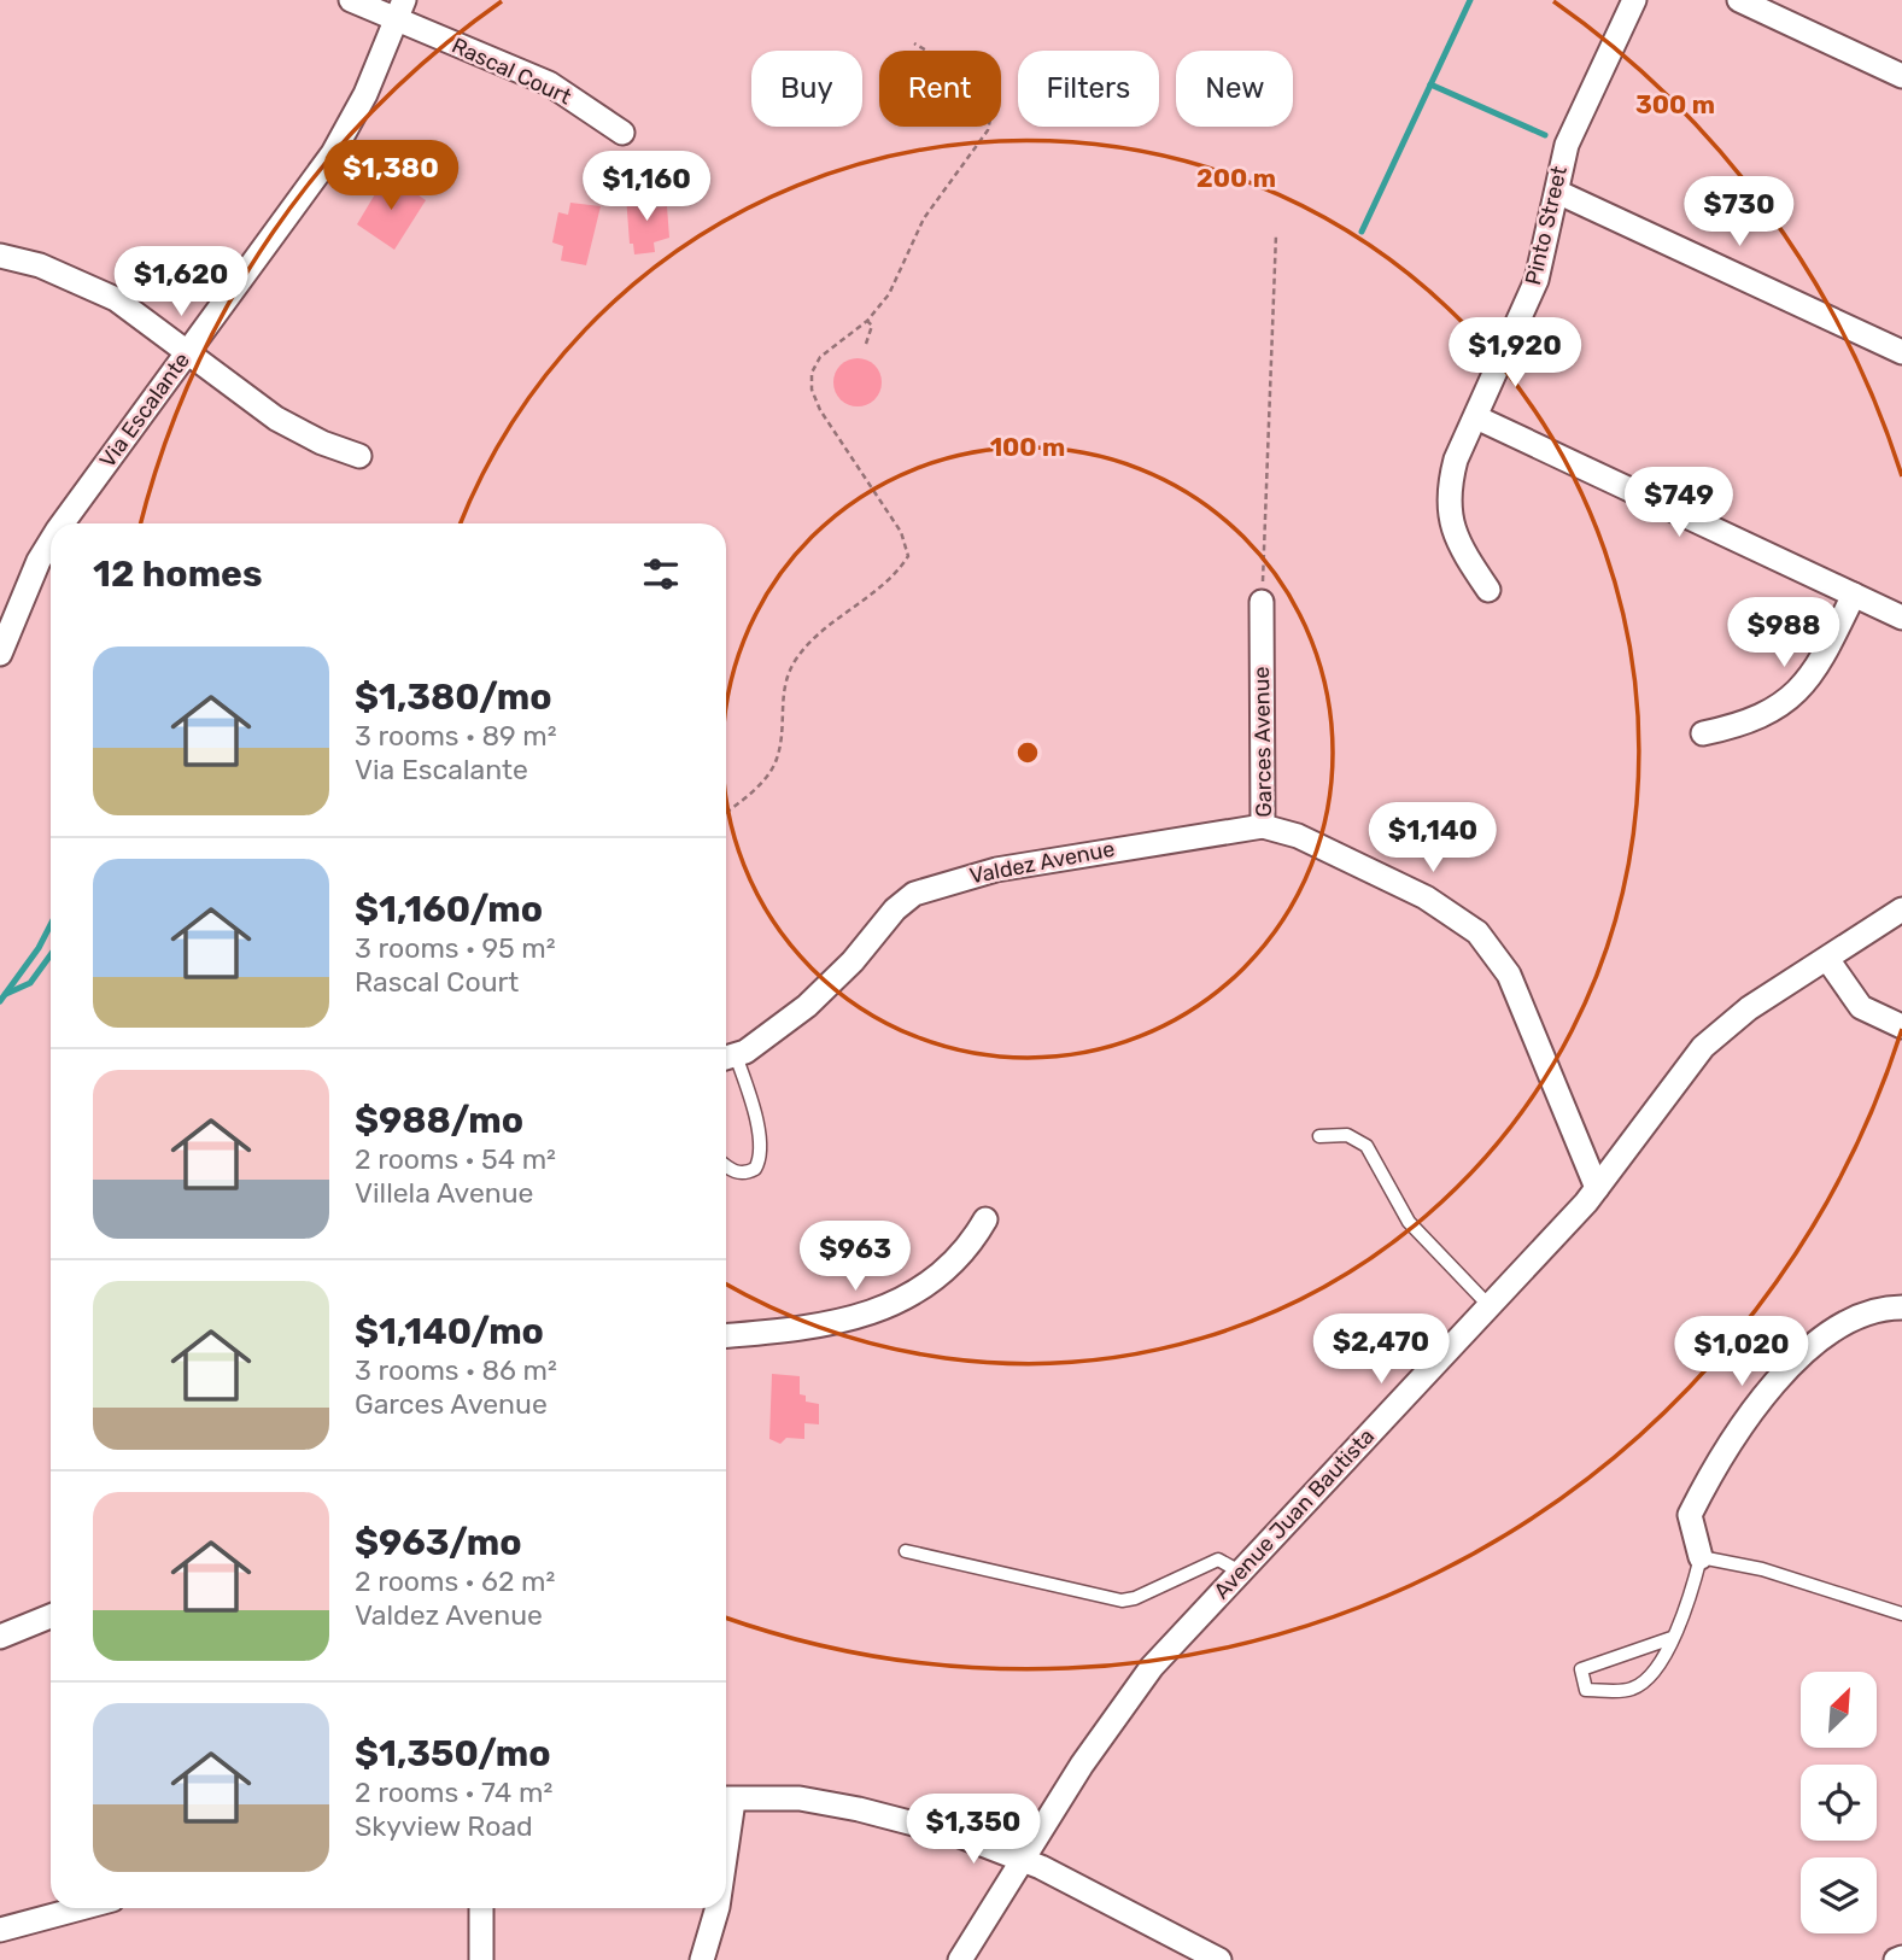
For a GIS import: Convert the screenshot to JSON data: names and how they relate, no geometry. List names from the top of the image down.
{
  "streets": {
    "street": [
      "Rascal Court",
      "Pinto Street",
      "Via Escalante",
      "Garces Avenue",
      "Valdez Avenue",
      "Avenue Juan Bautista"
    ]
  },
  "crossings": [
    ["Rascal Court", "Via Escalante"],
    ["Garces Avenue", "Valdez Avenue"],
    ["Garces Avenue", "Avenue Juan Bautista"]
  ],
  "north": "top right",
  "page": {
    "chip": [
      "Buy",
      "Rent",
      "Filters",
      "New"
    ],
    "price": [
      "$1,380",
      "$1,160",
      "$730",
      "$1,620",
      "$1,920",
      "$749",
      "$988",
      "$1,140",
      "$963",
      "$2,470",
      "$1,020",
      "$1,350"
    ],
    "heading": "12 homes",
    "list": [
      {
        "name": "$1,380/mo",
        "note": "3 rooms · 89 m² · Via Escalante"
      },
      {
        "name": "$1,160/mo",
        "note": "3 rooms · 95 m² · Rascal Court"
      },
      {
        "name": "$988/mo",
        "note": "2 rooms · 54 m² · Villela Avenue"
      },
      {
        "name": "$1,140/mo",
        "note": "3 rooms · 86 m² · Garces Avenue"
      },
      {
        "name": "$963/mo",
        "note": "2 rooms · 62 m² · Valdez Avenue"
      },
      {
        "name": "$1,350/mo",
        "note": "2 rooms · 74 m² · Skyview Road"
      }
    ]
  },
  "rings": ["300 m", "200 m", "100 m"]
}
